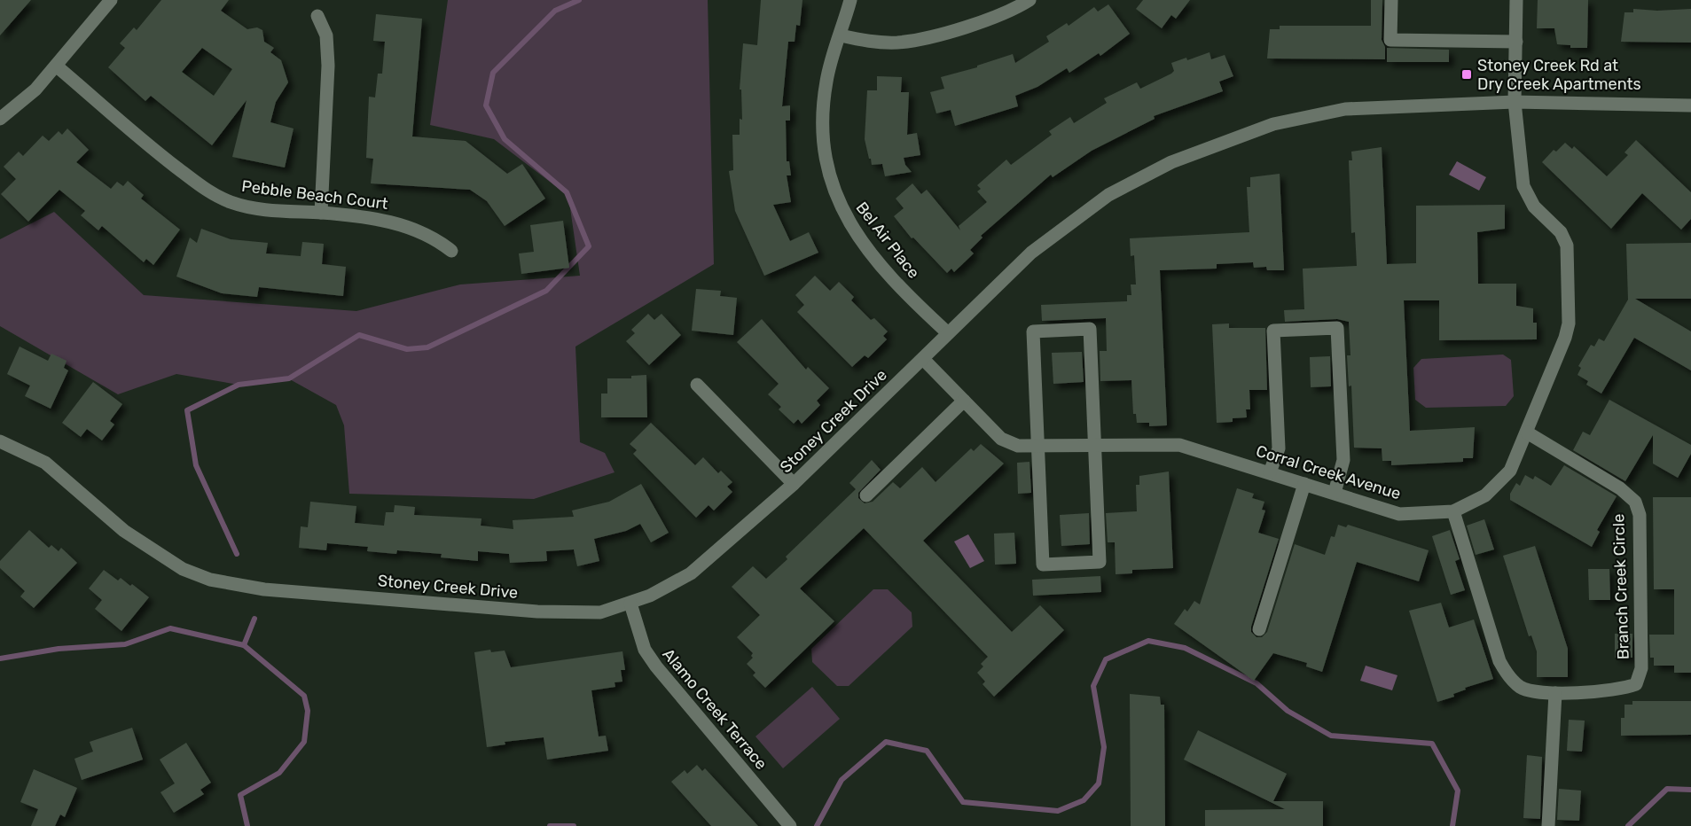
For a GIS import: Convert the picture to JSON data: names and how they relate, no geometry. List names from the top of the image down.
{
  "streets": {
    "street": [
      "Pebble Beach Court",
      "Bel Air Place",
      "Stoney Creek Drive",
      "Corral Creek Avenue",
      "Branch Creek Circle",
      "Alamo Creek Terrace"
    ]
  },
  "crossings": [
    ["Bel Air Place", "Stoney Creek Drive"],
    ["Stoney Creek Drive", "Corral Creek Avenue"],
    ["Stoney Creek Drive", "Alamo Creek Terrace"],
    ["Corral Creek Avenue", "Branch Creek Circle"]
  ],
  "places": {
    "transit": ["Stoney Creek Rd at Dry Creek Apartments"]
  }
}
